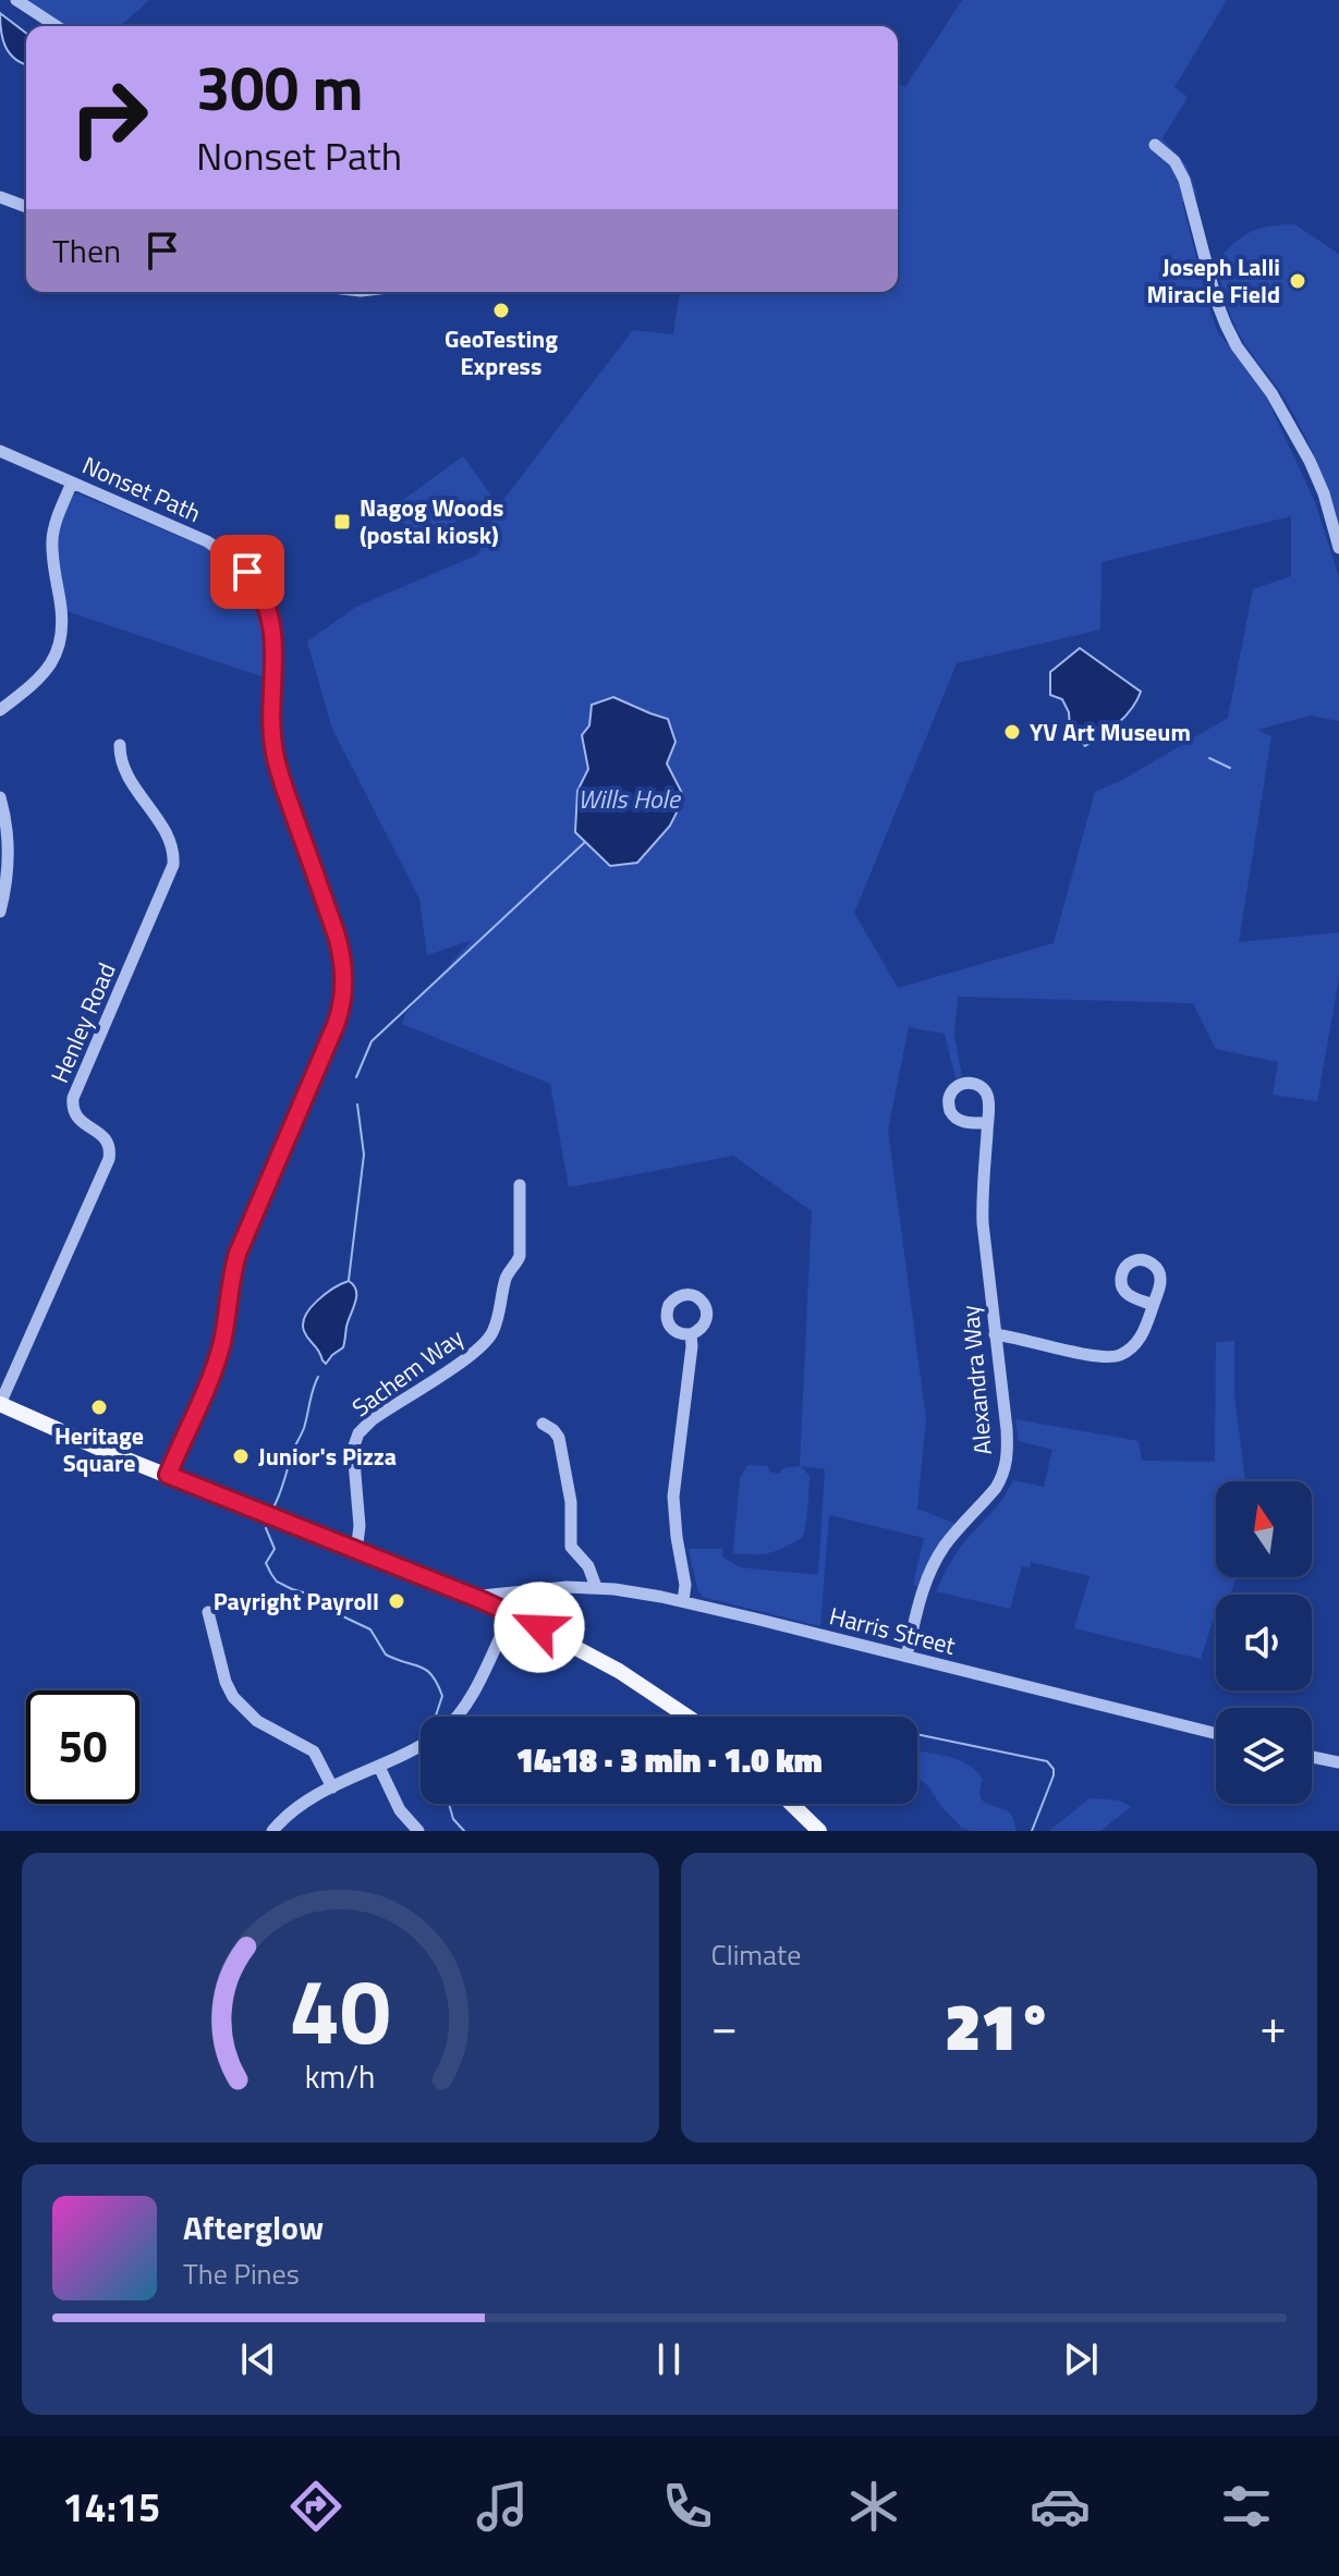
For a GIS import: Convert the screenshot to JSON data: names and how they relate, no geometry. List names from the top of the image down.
{
  "streets": {
    "street": [
      "Nonset Path",
      "Henley Road",
      "Sachem Way",
      "Alexandra Way",
      "Harris Street"
    ]
  },
  "crossings": [
    ["Alexandra Way", "Harris Street"]
  ],
  "water": ["Wills Hole"],
  "places": {
    "other": [
      "Joseph Lalli Miracle Field",
      "GeoTesting Express",
      "YV Art Museum",
      "Heritage Square",
      "Junior's Pizza",
      "Payright Payroll"
    ],
    "transit": ["Nagog Woods (postal kiosk)"]
  },
  "north": "top",
  "page": {
    "turn": ["300 m", "Nonset Path"],
    "then": "Then",
    "limit": "50",
    "trip": "14:18 · 3 min · 1.0 km",
    "tile": "Climate",
    "heat": ["−", "21°", "+"],
    "song": ["Afterglow", "The Pines"],
    "tabs": "14:15",
    "gauge": ["40", "km/h"]
  }
}
